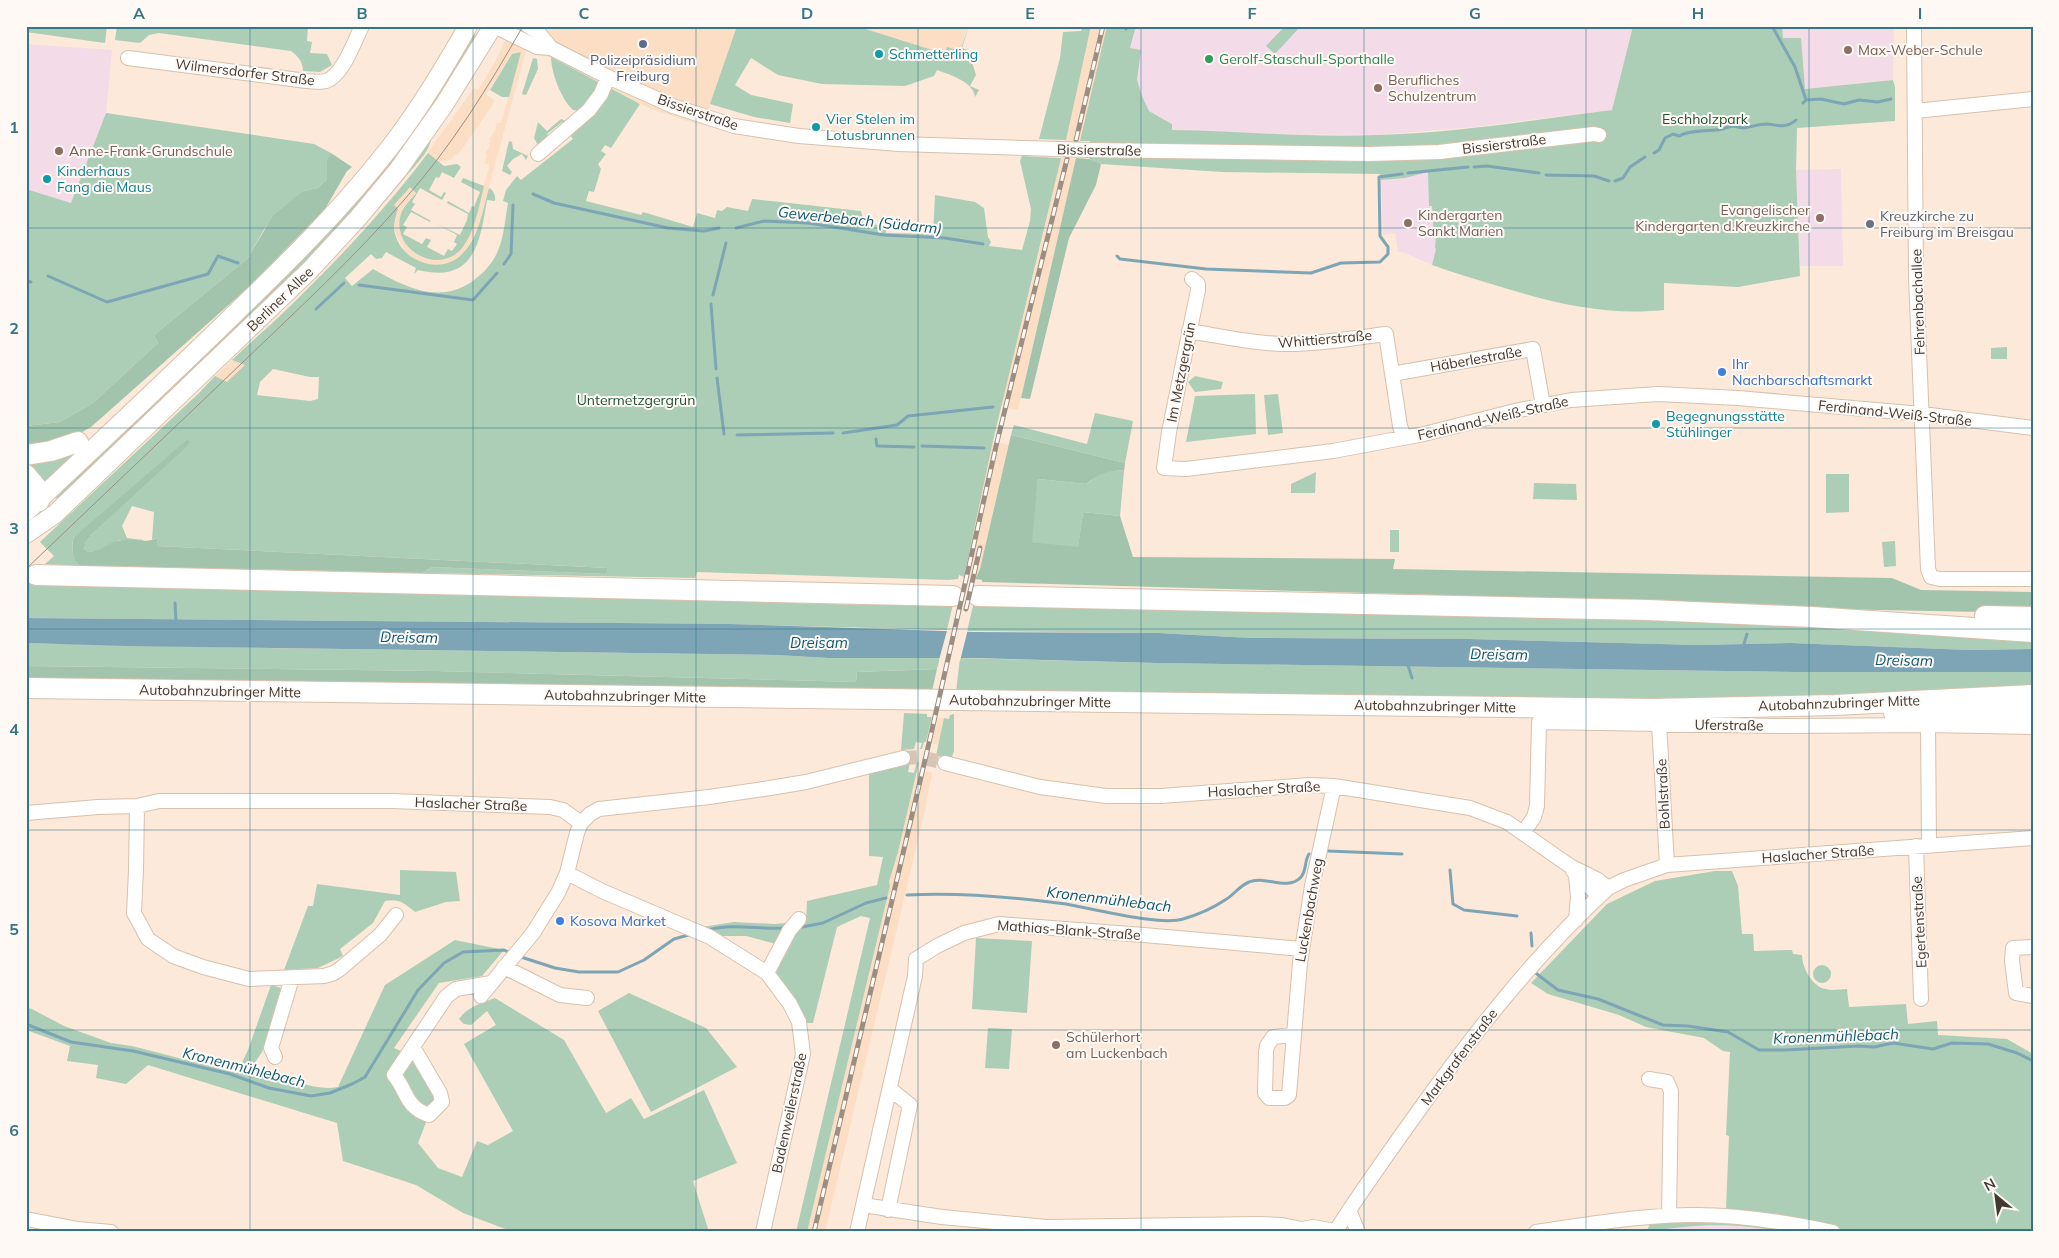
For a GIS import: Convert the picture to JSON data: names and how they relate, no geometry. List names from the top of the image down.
{
  "streets": {
    "highway": ["Autobahnzubringer Mitte"],
    "main road": ["Berliner Allee"],
    "street": [
      "Wilmersdorfer Straße",
      "Bissierstraße",
      "Fehrenbachallee",
      "Whittierstraße",
      "Häberlestraße",
      "Im Metzgergrün",
      "Ferdinand-Weiß-Straße",
      "Uferstraße",
      "Haslacher Straße",
      "Bohlstraße",
      "Luckenbachweg",
      "Egertenstraße",
      "Mathias-Blank-Straße",
      "Markgrafenstraße",
      "Badenweilerstraße"
    ]
  },
  "crossings": [
    ["Bissierstraße", "Berliner Allee"],
    ["Fehrenbachallee", "Ferdinand-Weiß-Straße"],
    ["Whittierstraße", "Häberlestraße"],
    ["Whittierstraße", "Im Metzgergrün"],
    ["Whittierstraße", "Ferdinand-Weiß-Straße"],
    ["Häberlestraße", "Ferdinand-Weiß-Straße"],
    ["Im Metzgergrün", "Ferdinand-Weiß-Straße"],
    ["Uferstraße", "Haslacher Straße"],
    ["Uferstraße", "Bohlstraße"],
    ["Uferstraße", "Egertenstraße"],
    ["Haslacher Straße", "Bohlstraße"],
    ["Haslacher Straße", "Luckenbachweg"],
    ["Haslacher Straße", "Egertenstraße"],
    ["Haslacher Straße", "Markgrafenstraße"],
    ["Luckenbachweg", "Mathias-Blank-Straße"]
  ],
  "water": ["Gewerbebach (Südarm)", "Dreisam", "Kronenmühlebach"],
  "parks": ["Eschholzpark", "Untermetzgergrün"],
  "places": [
    "Polizeipräsidium Freiburg",
    "Max-Weber-Schule",
    "Schmetterling",
    "Gerolf-Staschull-Sporthalle",
    "Berufliches Schulzentrum",
    "Vier Stelen im Lotusbrunnen",
    "Anne-Frank-Grundschule",
    "Kinderhaus Fang die Maus",
    "Evangelischer Kindergarten d.Kreuzkirche",
    "Kindergarten Sankt Marien",
    "Kreuzkirche zu Freiburg im Breisgau",
    "Ihr Nachbarschaftsmarkt",
    "Begegnungsstätte Stühlinger",
    "Kosova Market",
    "Schülerhort am Luckenbach"
  ],
  "north": "top left",
  "grid": {
    "columns": [
      "A",
      "B",
      "C",
      "D",
      "E",
      "F",
      "G",
      "H",
      "I"
    ],
    "rows": [
      "1",
      "2",
      "3",
      "4",
      "5",
      "6"
    ]
  }
}
